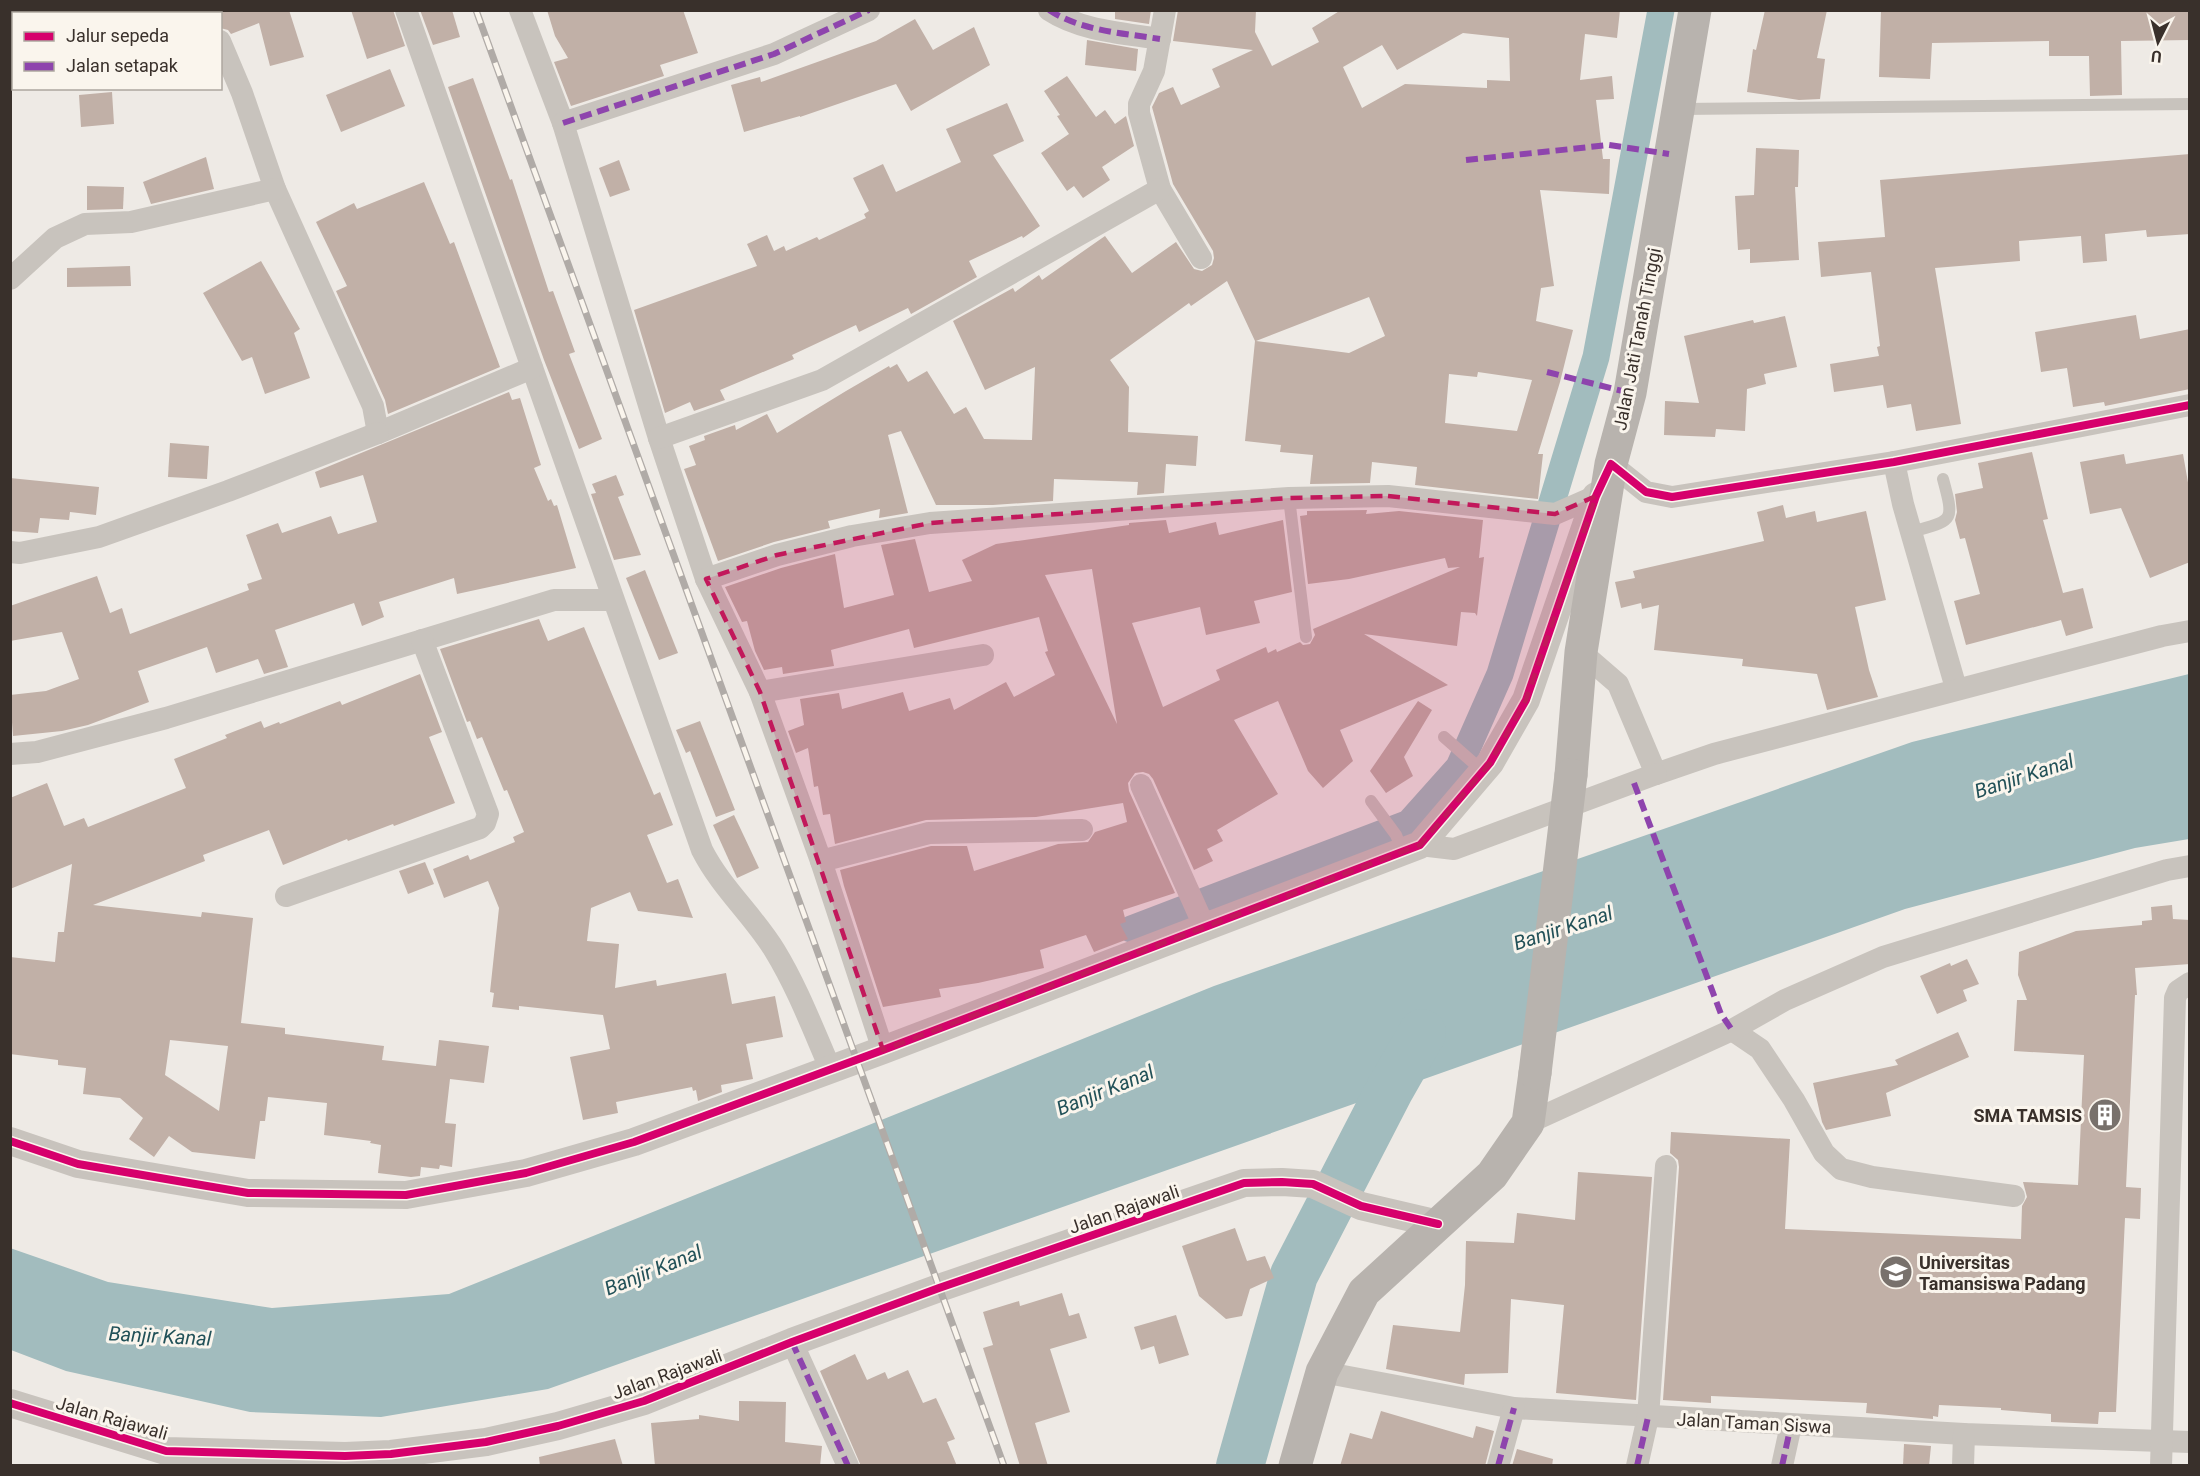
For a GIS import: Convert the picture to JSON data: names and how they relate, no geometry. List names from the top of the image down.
{
  "streets": {
    "main road": ["Jalan Jati Tanah Tinggi"],
    "street": ["Jalan Rajawali", "Jalan Taman Siswa"]
  },
  "water": ["Banjir Kanal"],
  "places": {
    "building": ["SMA TAMSIS"],
    "school or university": ["Universitas Tamansiswa Padang"]
  },
  "legend": ["Jalur sepeda", "Jalan setapak"],
  "north": "bottom"
}
